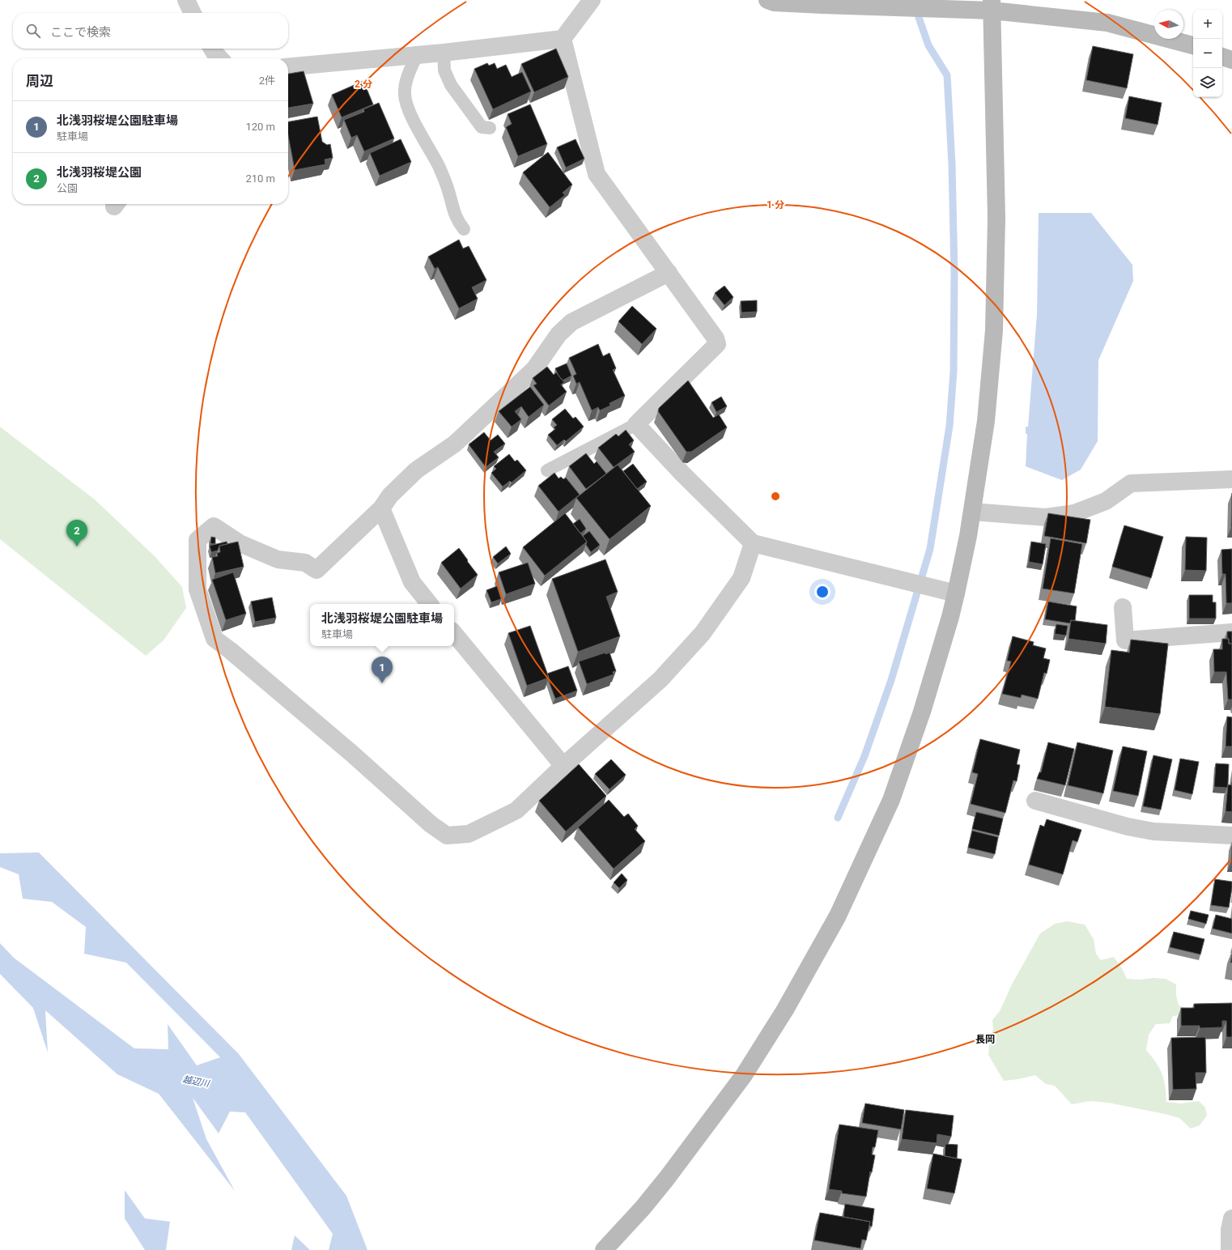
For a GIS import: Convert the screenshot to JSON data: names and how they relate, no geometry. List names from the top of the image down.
{
  "districts": ["長岡"],
  "water": ["越辺川"],
  "north": "left",
  "page": {
    "map_buttons": ["+", "−"],
    "search": "ここで検索",
    "heading": ["周辺", "2件"],
    "list": [
      {
        "mark": "1",
        "name": "北浅羽桜堤公園駐車場",
        "note": "駐車場",
        "value": "120 m"
      },
      {
        "mark": "2",
        "name": "北浅羽桜堤公園",
        "note": "公園",
        "value": "210 m"
      }
    ],
    "pins": ["2", "1"],
    "popup": ["北浅羽桜堤公園駐車場", "駐車場"]
  },
  "rings": ["2 分", "1 分"]
}
